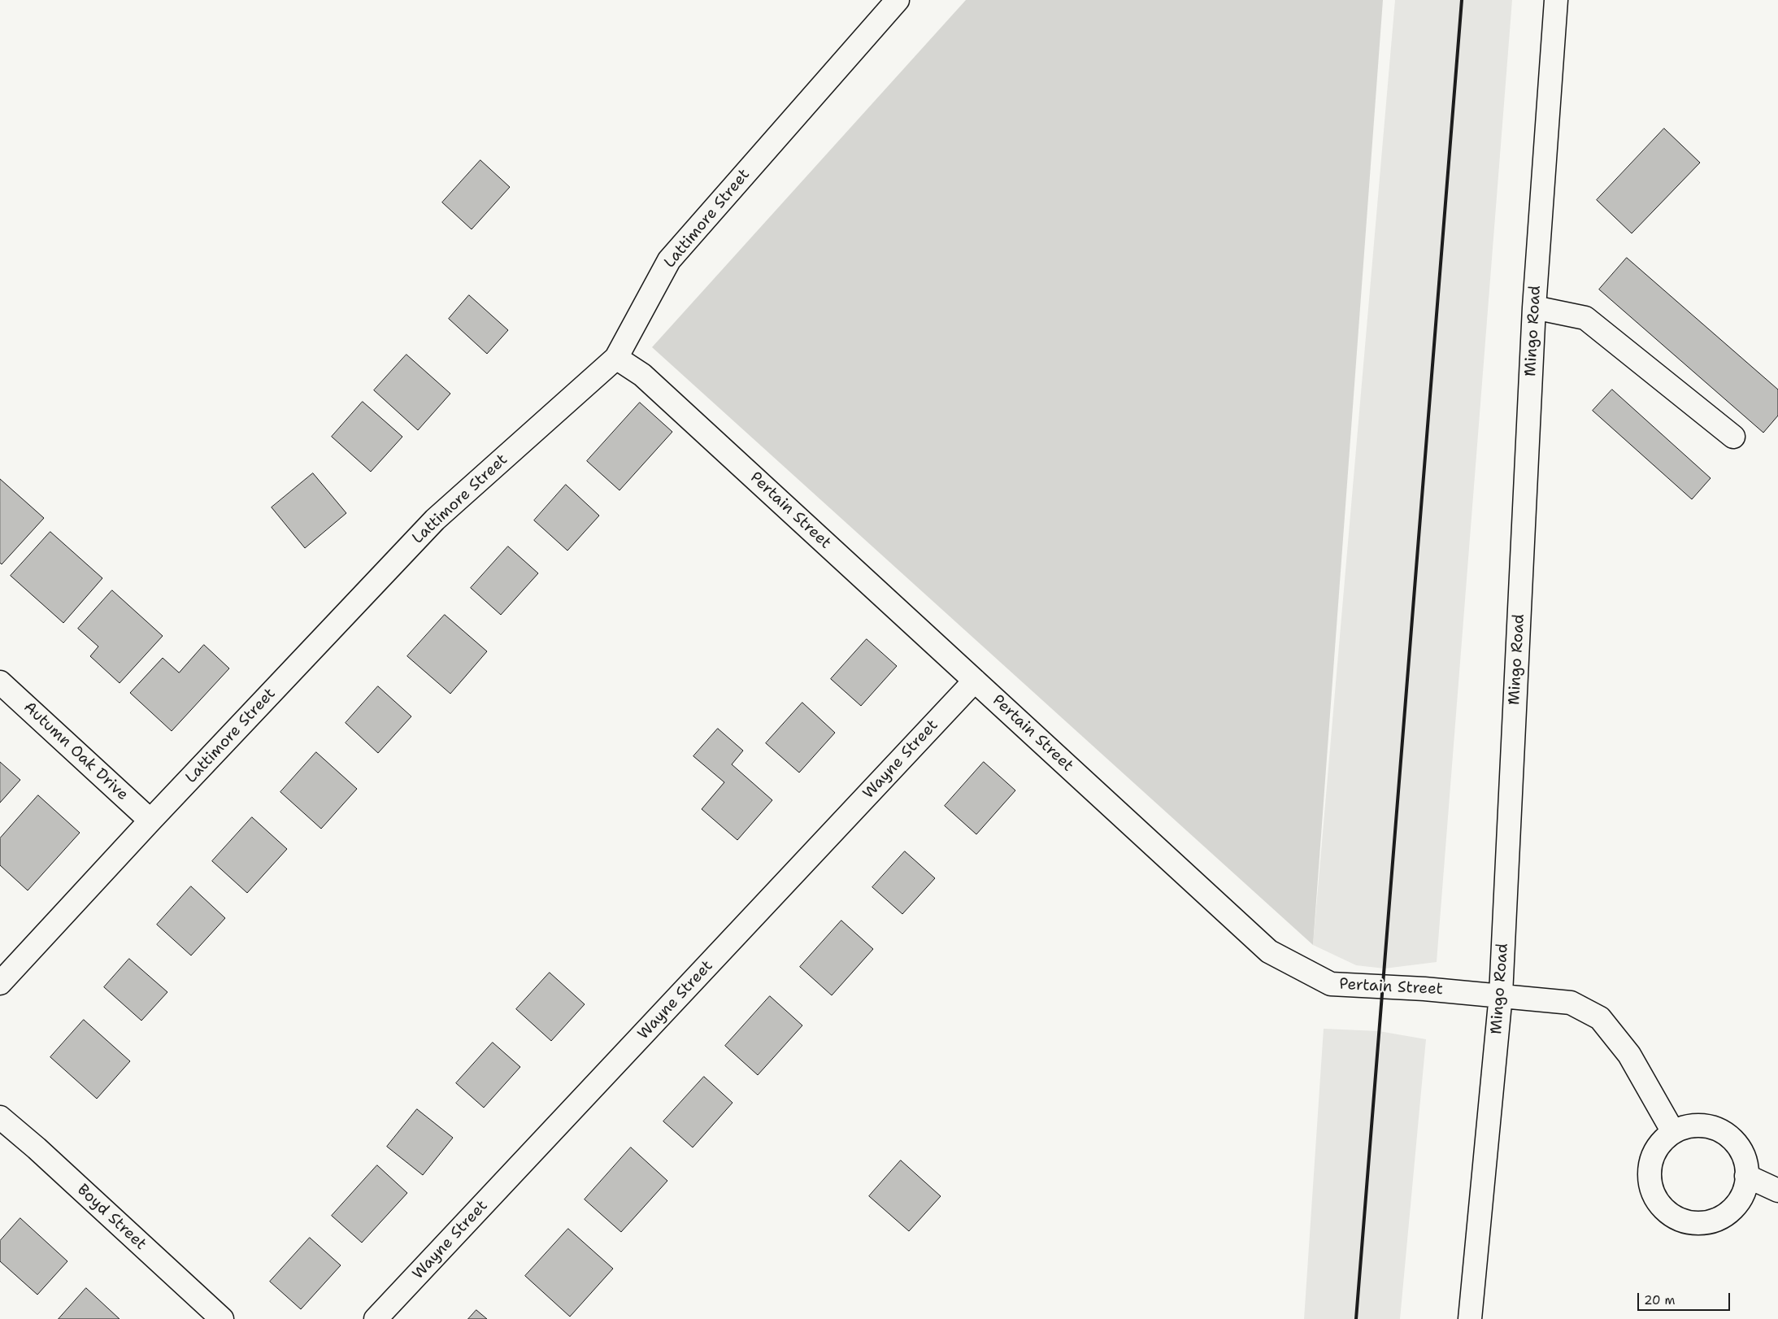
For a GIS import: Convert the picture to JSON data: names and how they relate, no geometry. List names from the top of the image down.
{
  "streets": {
    "street": [
      "Lattimore Street",
      "Mingo Road",
      "Pertain Street",
      "Autumn Oak Drive",
      "Wayne Street",
      "Boyd Street"
    ]
  },
  "crossings": [
    ["Lattimore Street", "Pertain Street"],
    ["Lattimore Street", "Autumn Oak Drive"],
    ["Mingo Road", "Pertain Street"],
    ["Pertain Street", "Wayne Street"]
  ],
  "scale_bar": "20 m"
}
